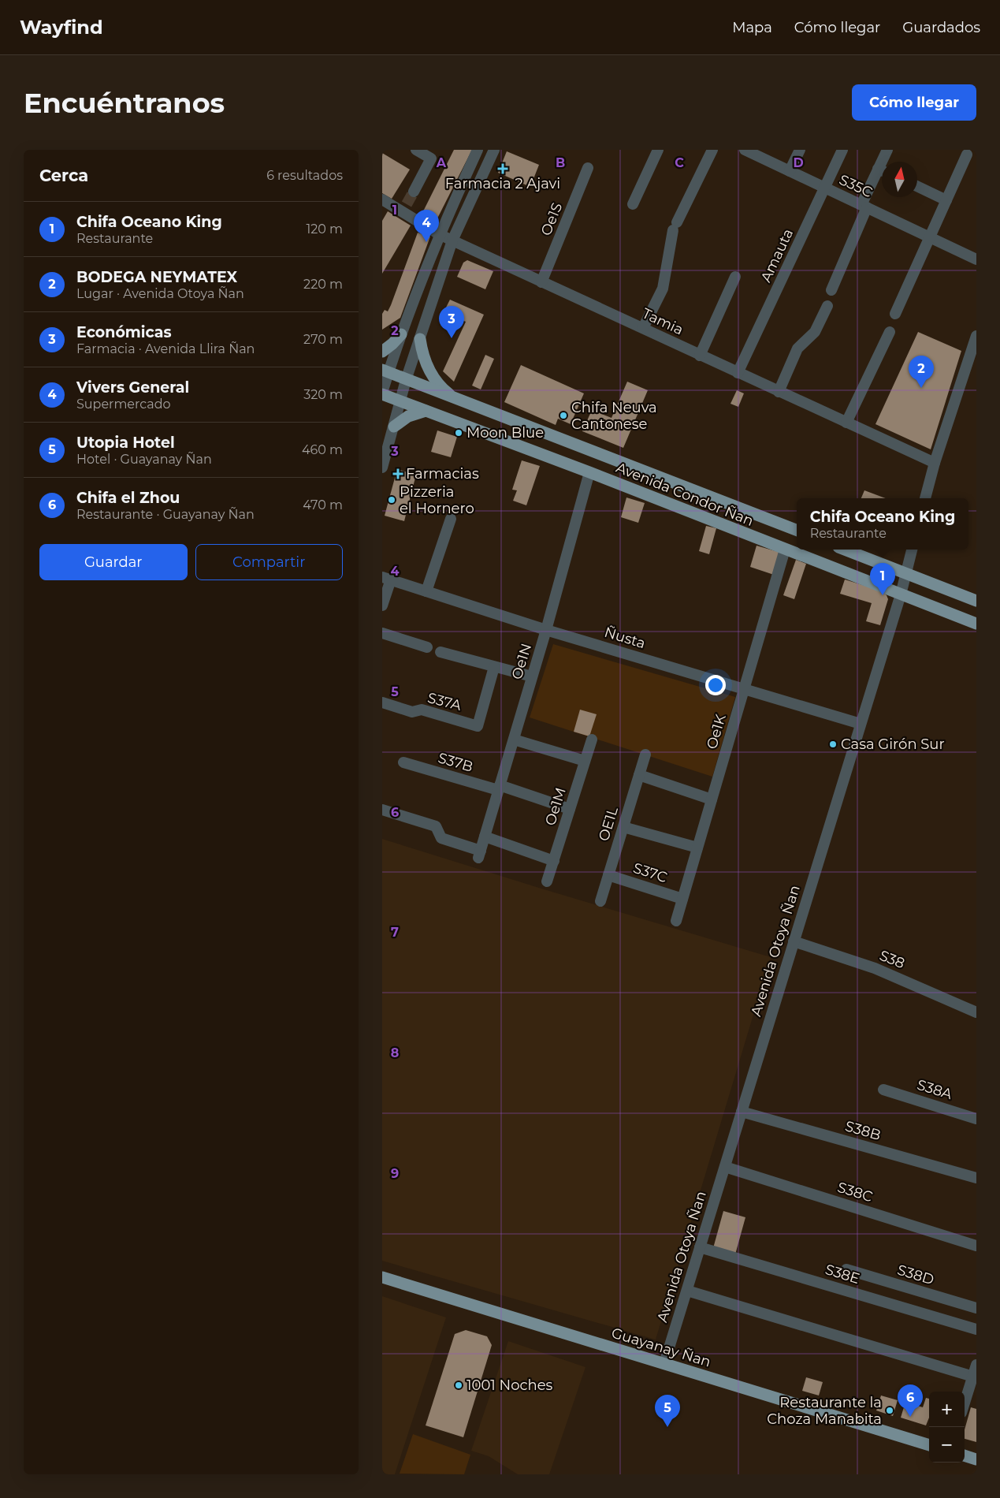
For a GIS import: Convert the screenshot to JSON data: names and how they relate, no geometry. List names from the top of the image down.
{
  "streets": {
    "main road": ["Avenida Condor Ñan", "Guayanay Ñan"],
    "street": [
      "S35C",
      "Oe1S",
      "Amauta",
      "Tamia",
      "Ñusta",
      "Oe1N",
      "S37A",
      "Oe1K",
      "S37B",
      "Oe1M",
      "OE1L",
      "S37C",
      "Avenida Otoya Ñan",
      "S38",
      "S38A",
      "S38B",
      "S38C",
      "S38E",
      "S38D"
    ]
  },
  "crossings": [
    ["S35C", "Amauta"],
    ["Oe1S", "Tamia"],
    ["Amauta", "Tamia"],
    ["Avenida Condor Ñan", "Oe1N"],
    ["Avenida Condor Ñan", "Oe1K"],
    ["Avenida Condor Ñan", "Avenida Otoya Ñan"],
    ["Ñusta", "Oe1N"],
    ["Ñusta", "Oe1K"],
    ["Ñusta", "Avenida Otoya Ñan"],
    ["Oe1N", "S37B"],
    ["Oe1K", "S37C"],
    ["S37B", "Oe1M"],
    ["OE1L", "S37C"],
    ["Avenida Otoya Ñan", "S38"],
    ["Avenida Otoya Ñan", "S38B"],
    ["Avenida Otoya Ñan", "S38C"],
    ["Avenida Otoya Ñan", "S38E"],
    ["Avenida Otoya Ñan", "Guayanay Ñan"]
  ],
  "places": {
    "health": ["Farmacia 2 Ajavi", "Farmacias"],
    "other": [
      "Chifa Neuva Cantonese",
      "Moon Blue",
      "Pizzeria el Hornero",
      "Casa Girón Sur",
      "1001 Noches",
      "Restaurante la Choza Manabita"
    ]
  },
  "north": "top",
  "page": {
    "header": "Wayfind",
    "nav": ["Mapa", "Cómo llegar", "Guardados"],
    "buttons": [
      "Cómo llegar",
      ["Guardar", "Compartir"]
    ],
    "title": "Encuéntranos",
    "heading": ["Cerca", "6 resultados"],
    "list": [
      {
        "mark": "1",
        "name": "Chifa Oceano King",
        "note": "Restaurante",
        "value": "120 m"
      },
      {
        "mark": "2",
        "name": "BODEGA NEYMATEX",
        "note": "Lugar · Avenida Otoya Ñan",
        "value": "220 m"
      },
      {
        "mark": "3",
        "name": "Económicas",
        "note": "Farmacia · Avenida Llira Ñan",
        "value": "270 m"
      },
      {
        "mark": "4",
        "name": "Vivers General",
        "note": "Supermercado",
        "value": "320 m"
      },
      {
        "mark": "5",
        "name": "Utopia Hotel",
        "note": "Hotel · Guayanay Ñan",
        "value": "460 m"
      },
      {
        "mark": "6",
        "name": "Chifa el Zhou",
        "note": "Restaurante · Guayanay Ñan",
        "value": "470 m"
      }
    ],
    "pins": [
      "4",
      "3",
      "2",
      "1",
      "6",
      "5"
    ],
    "popup": ["Chifa Oceano King", "Restaurante"],
    "map_buttons": ["+", "−"]
  },
  "grid": {
    "columns": [
      "A",
      "B",
      "C",
      "D"
    ],
    "rows": [
      "1",
      "2",
      "3",
      "4",
      "5",
      "6",
      "7",
      "8",
      "9"
    ]
  }
}
